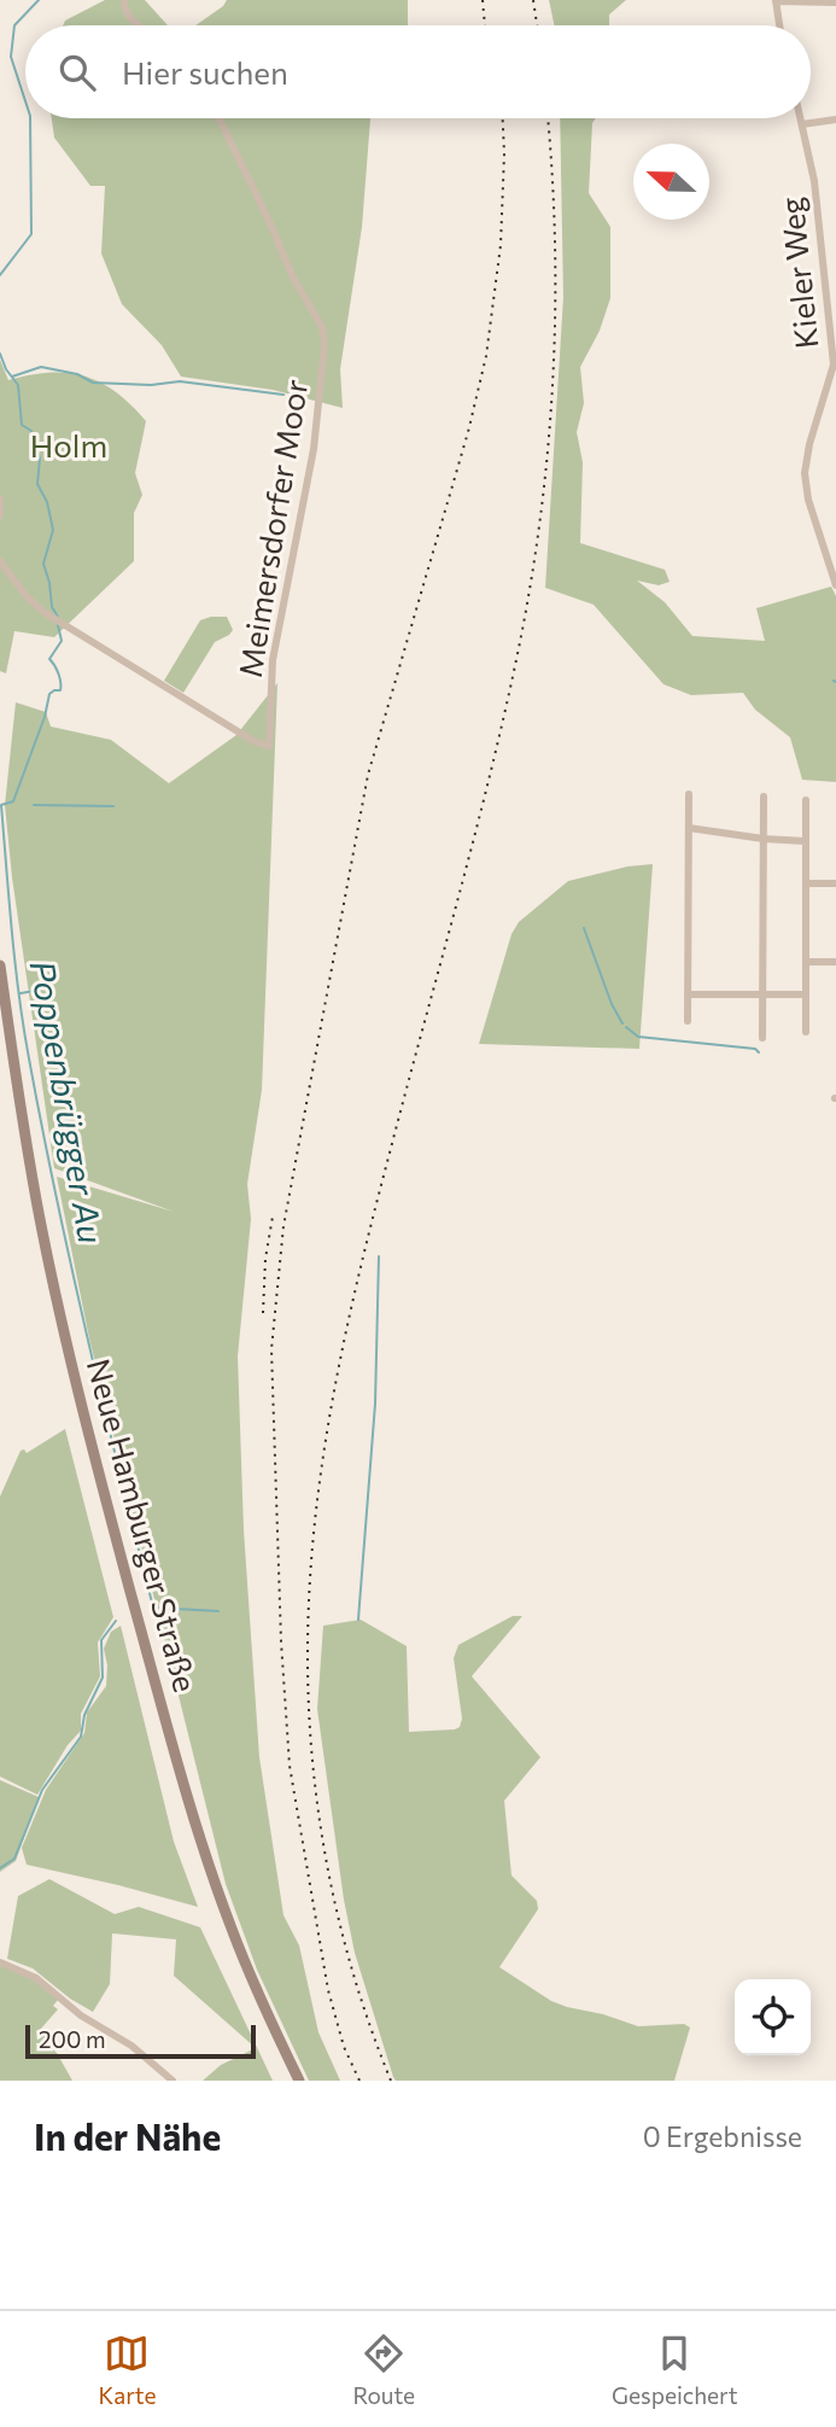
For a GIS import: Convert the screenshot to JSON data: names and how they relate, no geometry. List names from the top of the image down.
{
  "streets": {
    "main road": ["Neue Hamburger Straße"],
    "street": ["Kieler Weg", "Meimersdorfer Moor"]
  },
  "water": ["Poppenbrügger Au"],
  "parks": ["Holm"],
  "scale_bar": "200 m",
  "north": "left",
  "page": {
    "search": "Hier suchen",
    "scale": "200 m",
    "heading": ["In der Nähe", "0 Ergebnisse"],
    "nav": ["Karte", "Route", "Gespeichert"]
  }
}
